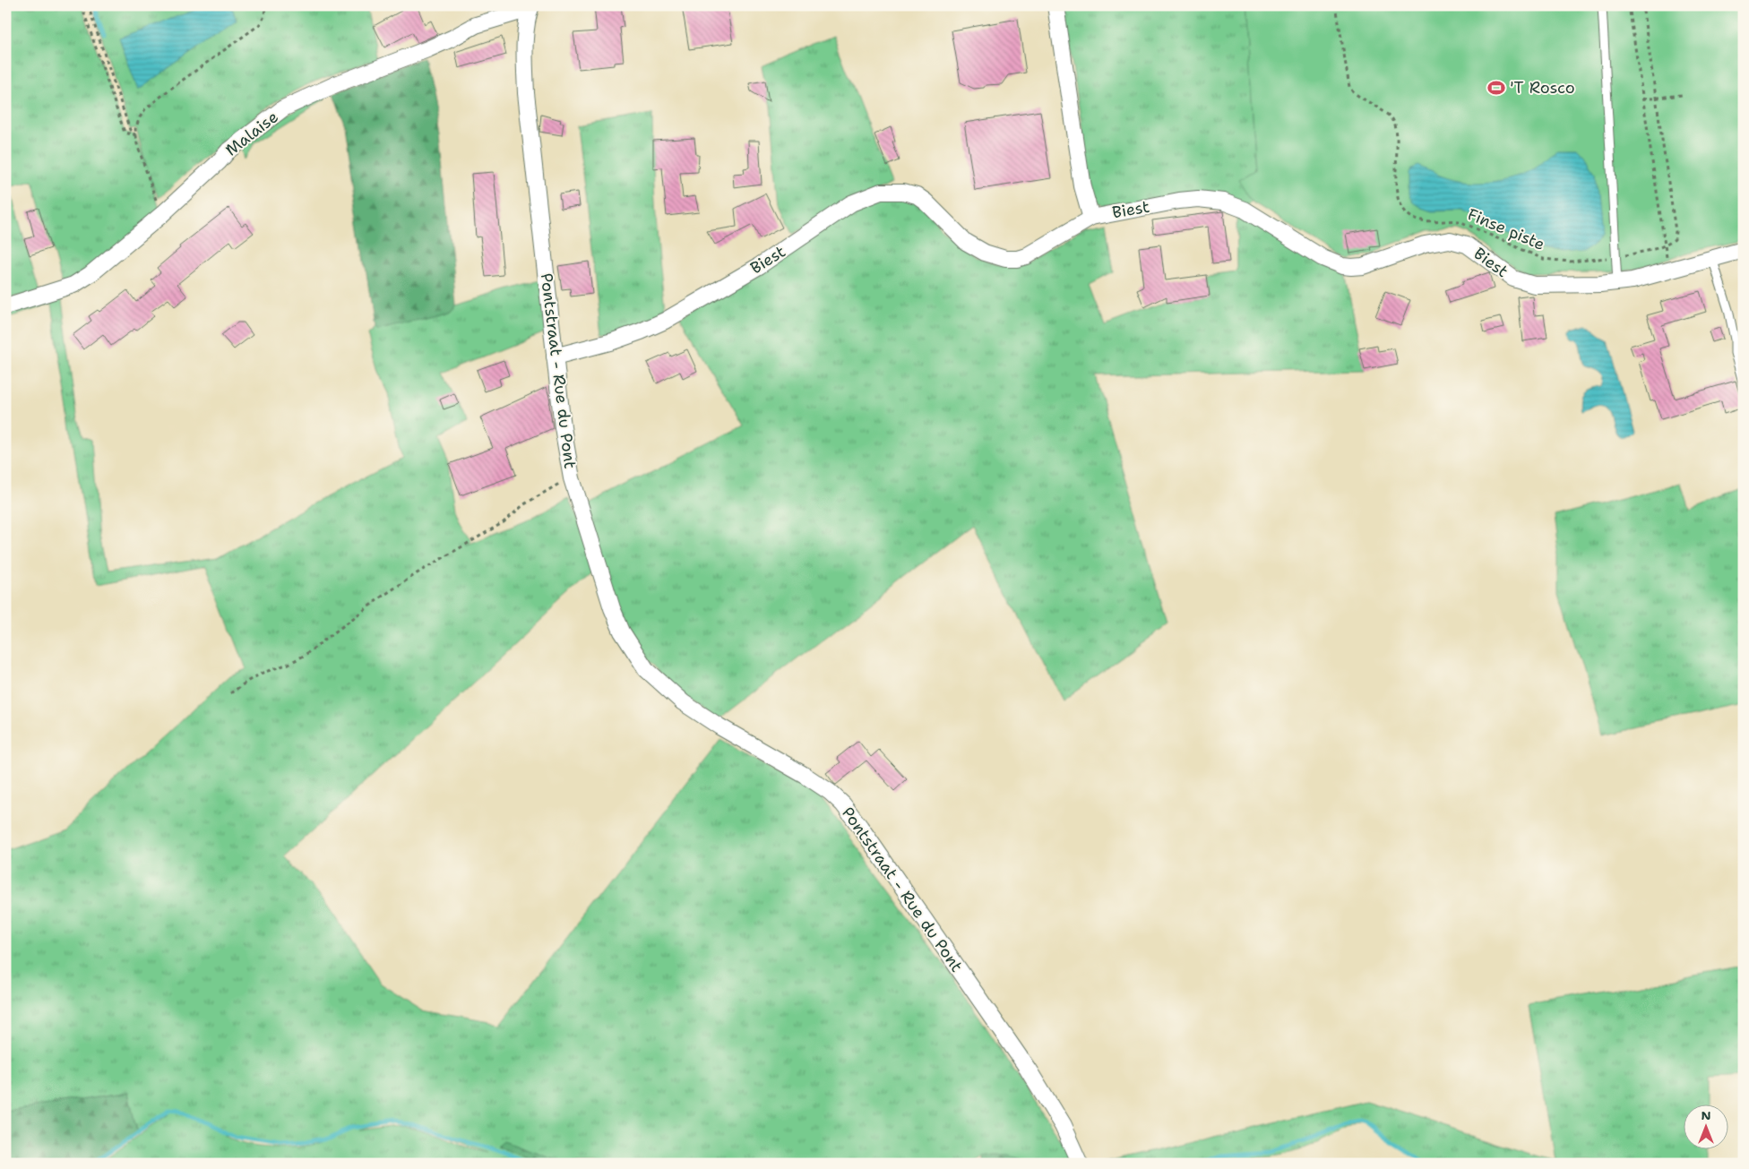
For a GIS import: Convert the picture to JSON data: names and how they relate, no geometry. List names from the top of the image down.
{
  "streets": {
    "street": ["Malaise", "Biest", "Pontstraat - Rue du Pont"],
    "path": ["Finse piste"]
  },
  "crossings": [
    ["Malaise", "Pontstraat - Rue du Pont"],
    ["Biest", "Pontstraat - Rue du Pont"]
  ],
  "places": {
    "sports": ["'T Rosco"]
  },
  "north": "top"
}
